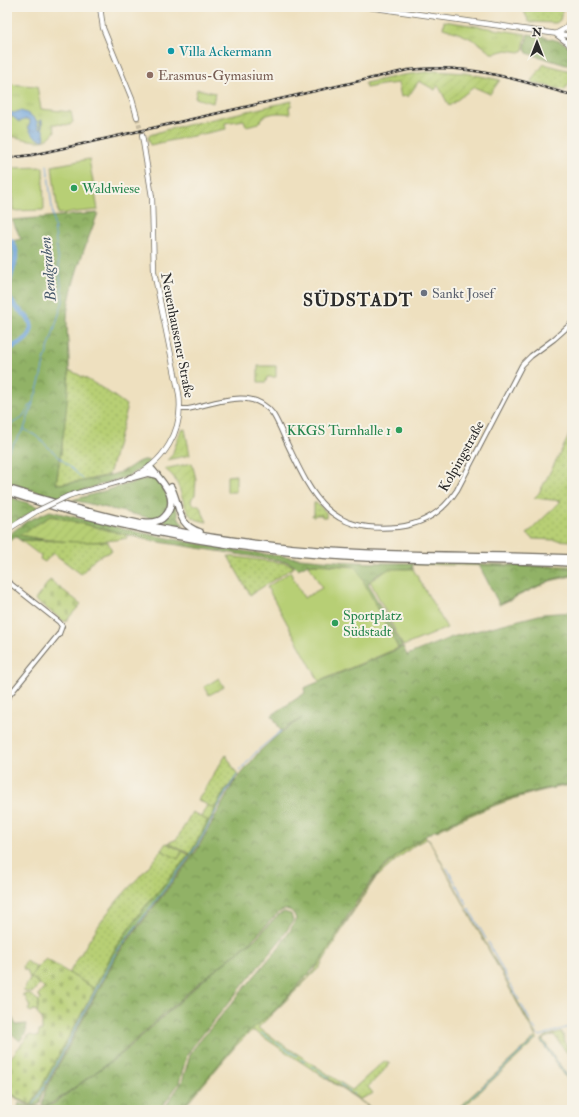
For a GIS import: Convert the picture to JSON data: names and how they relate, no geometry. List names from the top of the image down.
{
  "streets": {
    "main road": ["Neuenhausener Straße"],
    "street": ["Kolpingstraße"]
  },
  "crossings": [
    ["Neuenhausener Straße", "Kolpingstraße"]
  ],
  "districts": ["SÜDSTADT"],
  "water": ["Bendgraben"],
  "places": [
    "Villa Ackermann",
    "Erasmus-Gymasium",
    "Waldwiese",
    "Sankt Josef",
    "KKGS Turnhalle 1",
    "Sportplatz Südstadt"
  ],
  "north": "top"
}
